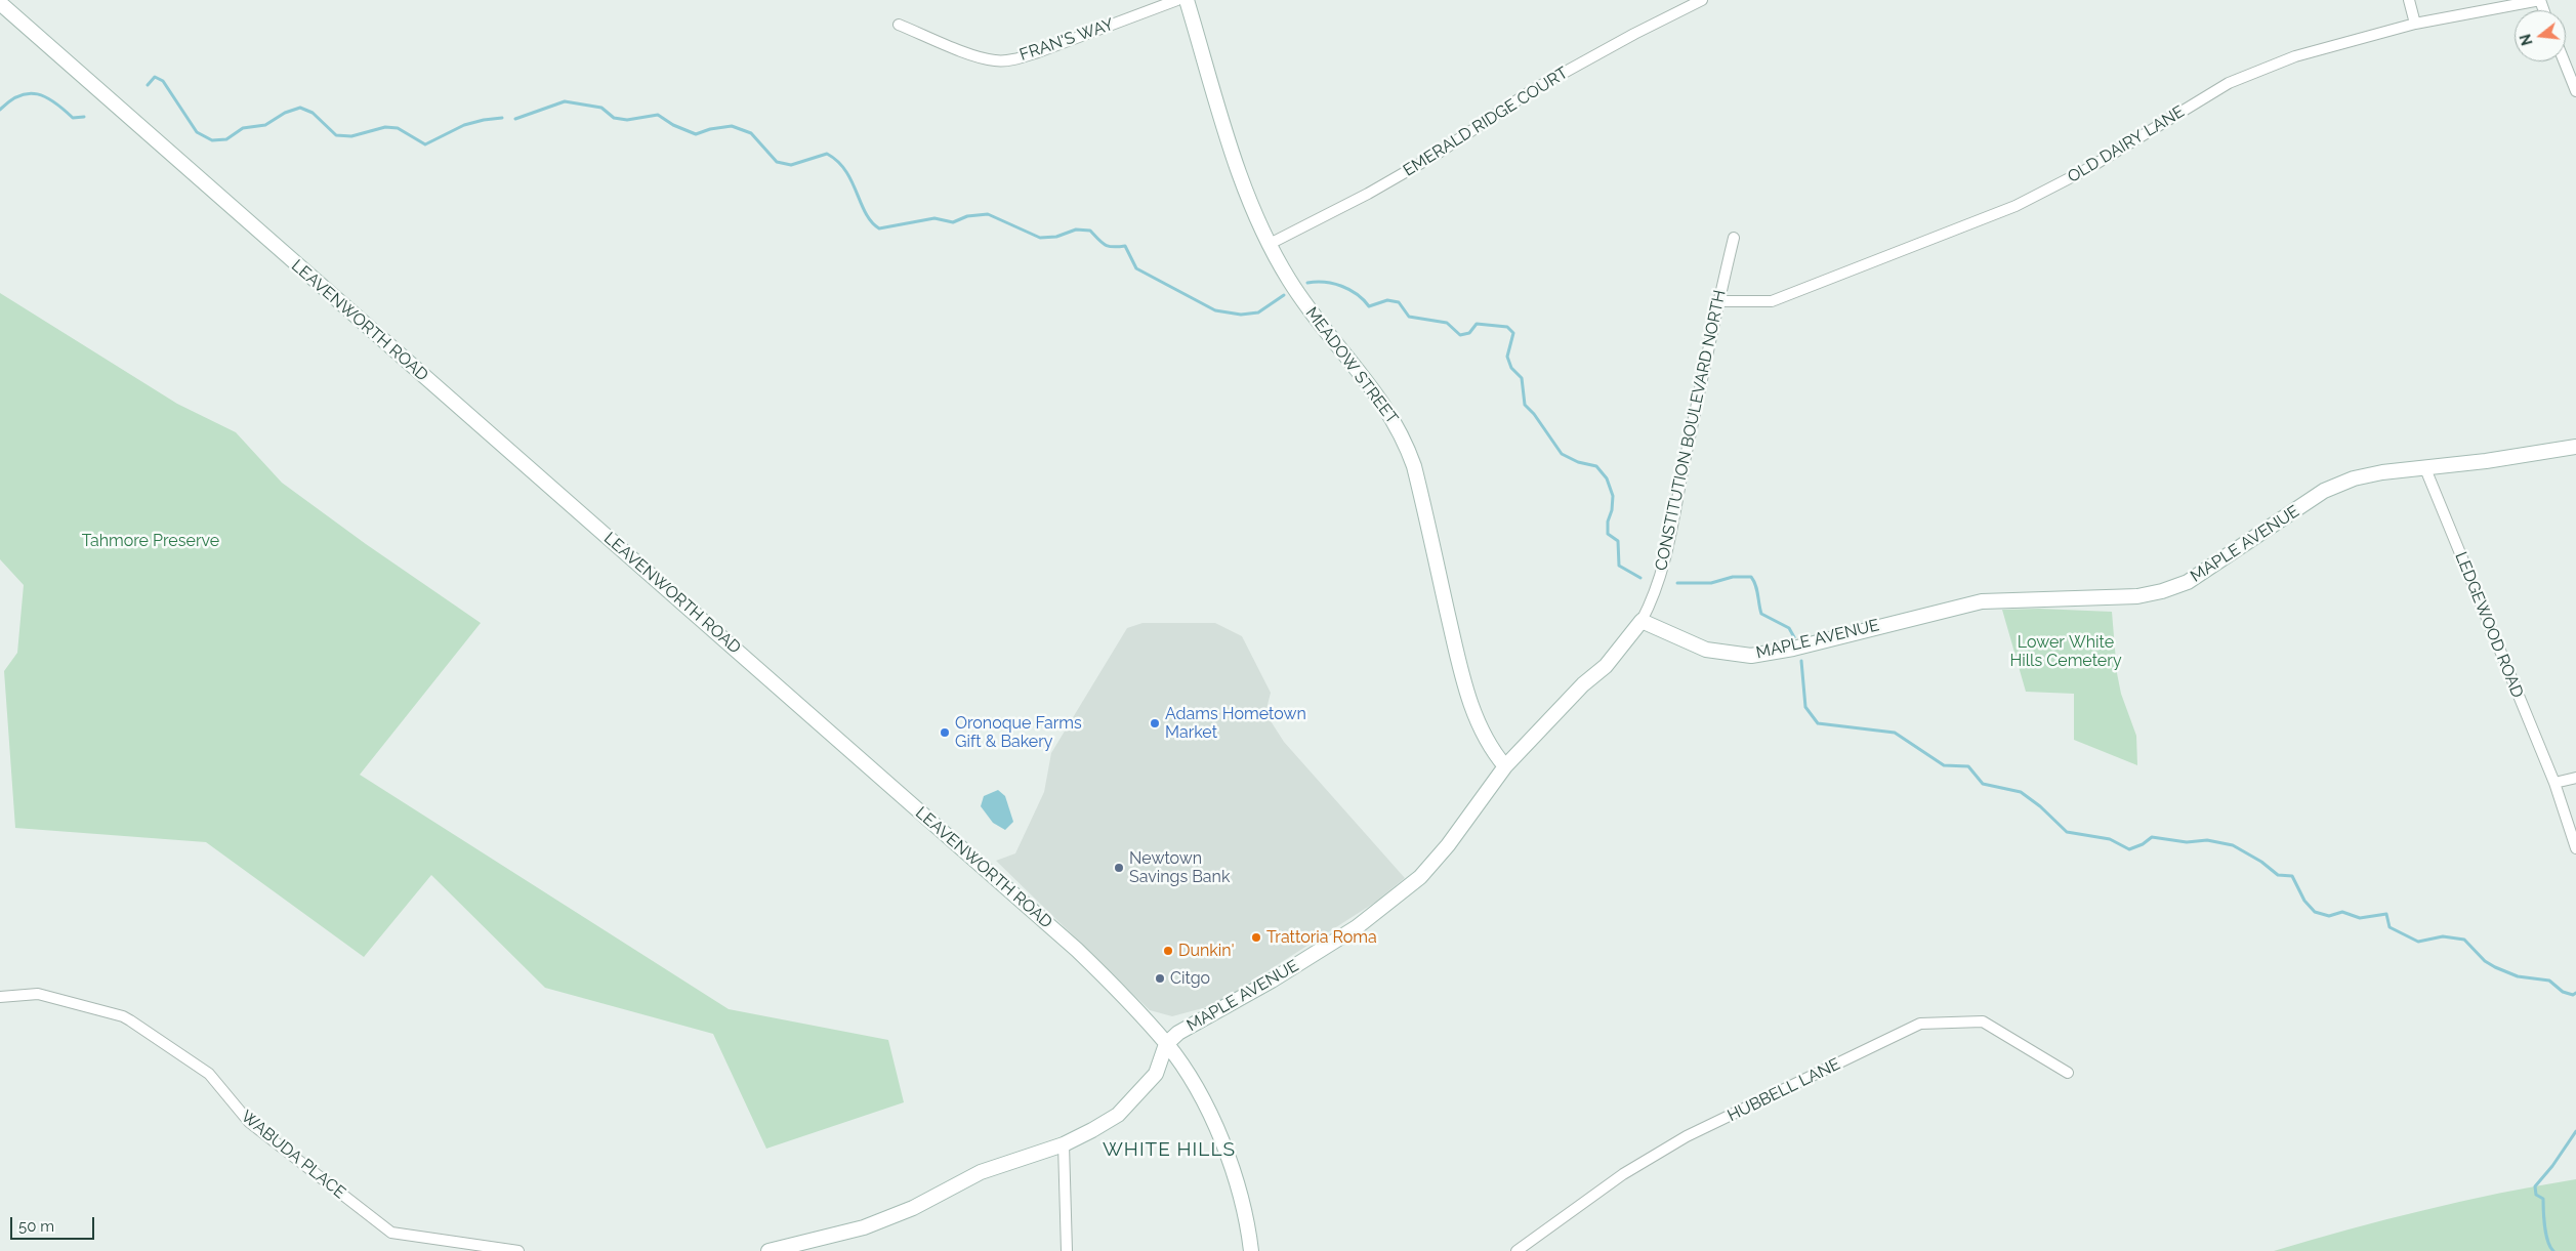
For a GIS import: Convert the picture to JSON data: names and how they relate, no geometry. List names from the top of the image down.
{
  "streets": {
    "main road": ["LEAVENWORTH ROAD", "MEADOW STREET", "MAPLE AVENUE"],
    "street": [
      "FRAN'S WAY",
      "EMERALD RIDGE COURT",
      "OLD DAIRY LANE",
      "CONSTITUTION BOULEVARD NORTH",
      "LEDGEWOOD ROAD",
      "HUBBELL LANE",
      "WABUDA PLACE"
    ]
  },
  "crossings": [
    ["EMERALD RIDGE COURT", "MEADOW STREET"],
    ["OLD DAIRY LANE", "CONSTITUTION BOULEVARD NORTH"],
    ["LEAVENWORTH ROAD", "MAPLE AVENUE"],
    ["MEADOW STREET", "MAPLE AVENUE"],
    ["CONSTITUTION BOULEVARD NORTH", "MAPLE AVENUE"],
    ["MAPLE AVENUE", "LEDGEWOOD ROAD"]
  ],
  "districts": ["WHITE HILLS"],
  "parks": ["Tahmore Preserve", "Lower White Hills Cemetery"],
  "places": [
    "Adams Hometown Market",
    "Oronoque Farms Gift & Bakery",
    "Newtown Savings Bank",
    "Trattoria Roma",
    "Dunkin'",
    "Citgo"
  ],
  "scale_bar": "50 m",
  "north": "left"
}
